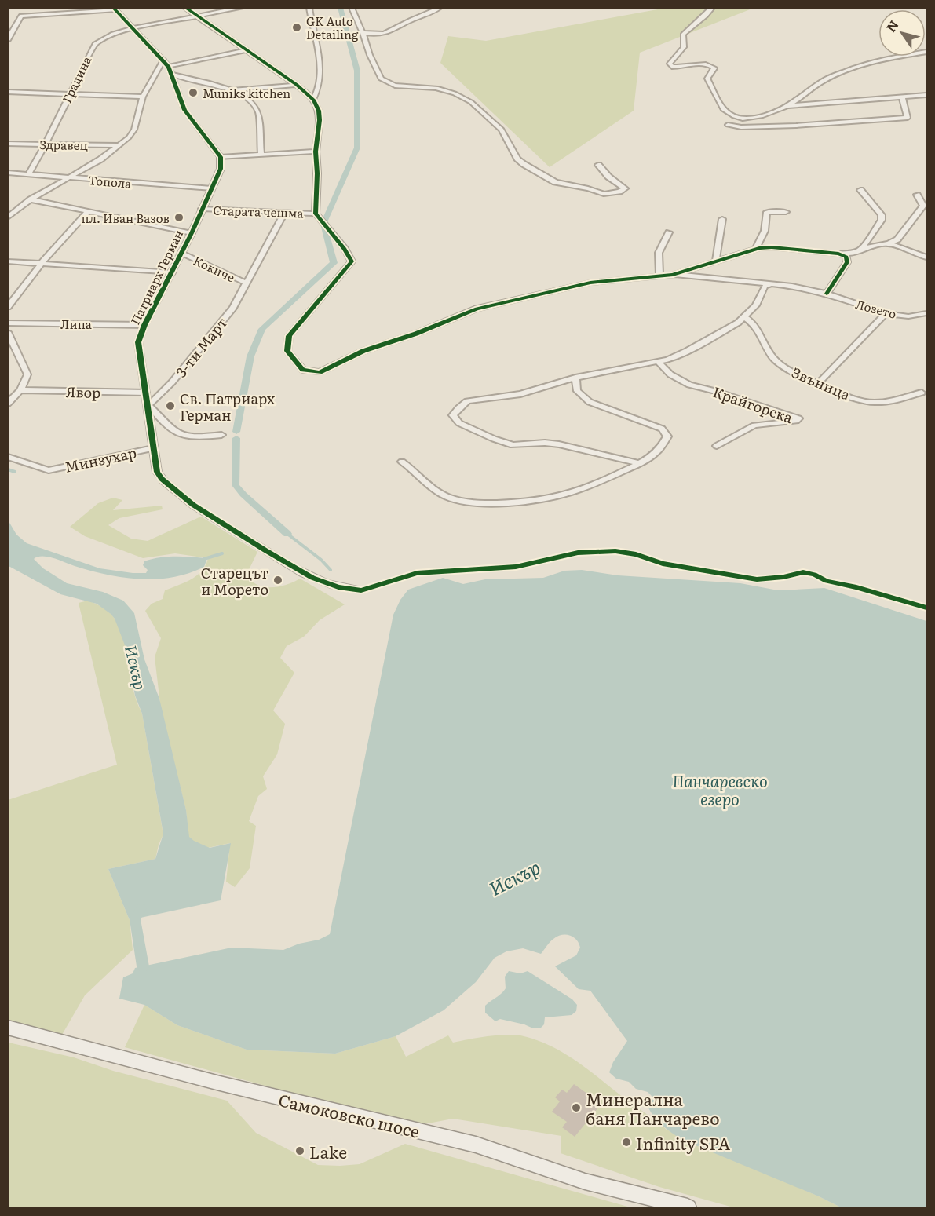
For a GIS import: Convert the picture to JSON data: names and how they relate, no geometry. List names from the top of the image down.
{
  "streets": {
    "main road": ["Самоковско шосе"],
    "street": [
      "Градина",
      "Здравец",
      "Топола",
      "Старата чешма",
      "Кокиче",
      "Патриарх Герман",
      "Лозето",
      "Липа",
      "3-ти Март",
      "Звъница",
      "Явор",
      "Крайгорска",
      "Минзухар"
    ]
  },
  "crossings": [
    ["Градина", "Здравец"],
    ["Градина", "Топола"],
    ["Топола", "Патриарх Герман"],
    ["Старата чешма", "Патриарх Герман"],
    ["Старата чешма", "3-ти Март"],
    ["Кокиче", "Патриарх Герман"],
    ["Кокиче", "3-ти Март"],
    ["Патриарх Герман", "Липа"],
    ["Патриарх Герман", "3-ти Март"],
    ["Патриарх Герман", "Явор"],
    ["Патриарх Герман", "Минзухар"]
  ],
  "water": ["Искър", "Панчаревско езеро"],
  "places": [
    "GK Auto Detailing",
    "Muniks kitchen",
    "пл. Иван Вазов",
    "Св. Патриарх Герман",
    "Старецът и Морето",
    "Минерална баня Панчарево",
    "Infinity SPA",
    "Lake"
  ],
  "north": "top left"
}
